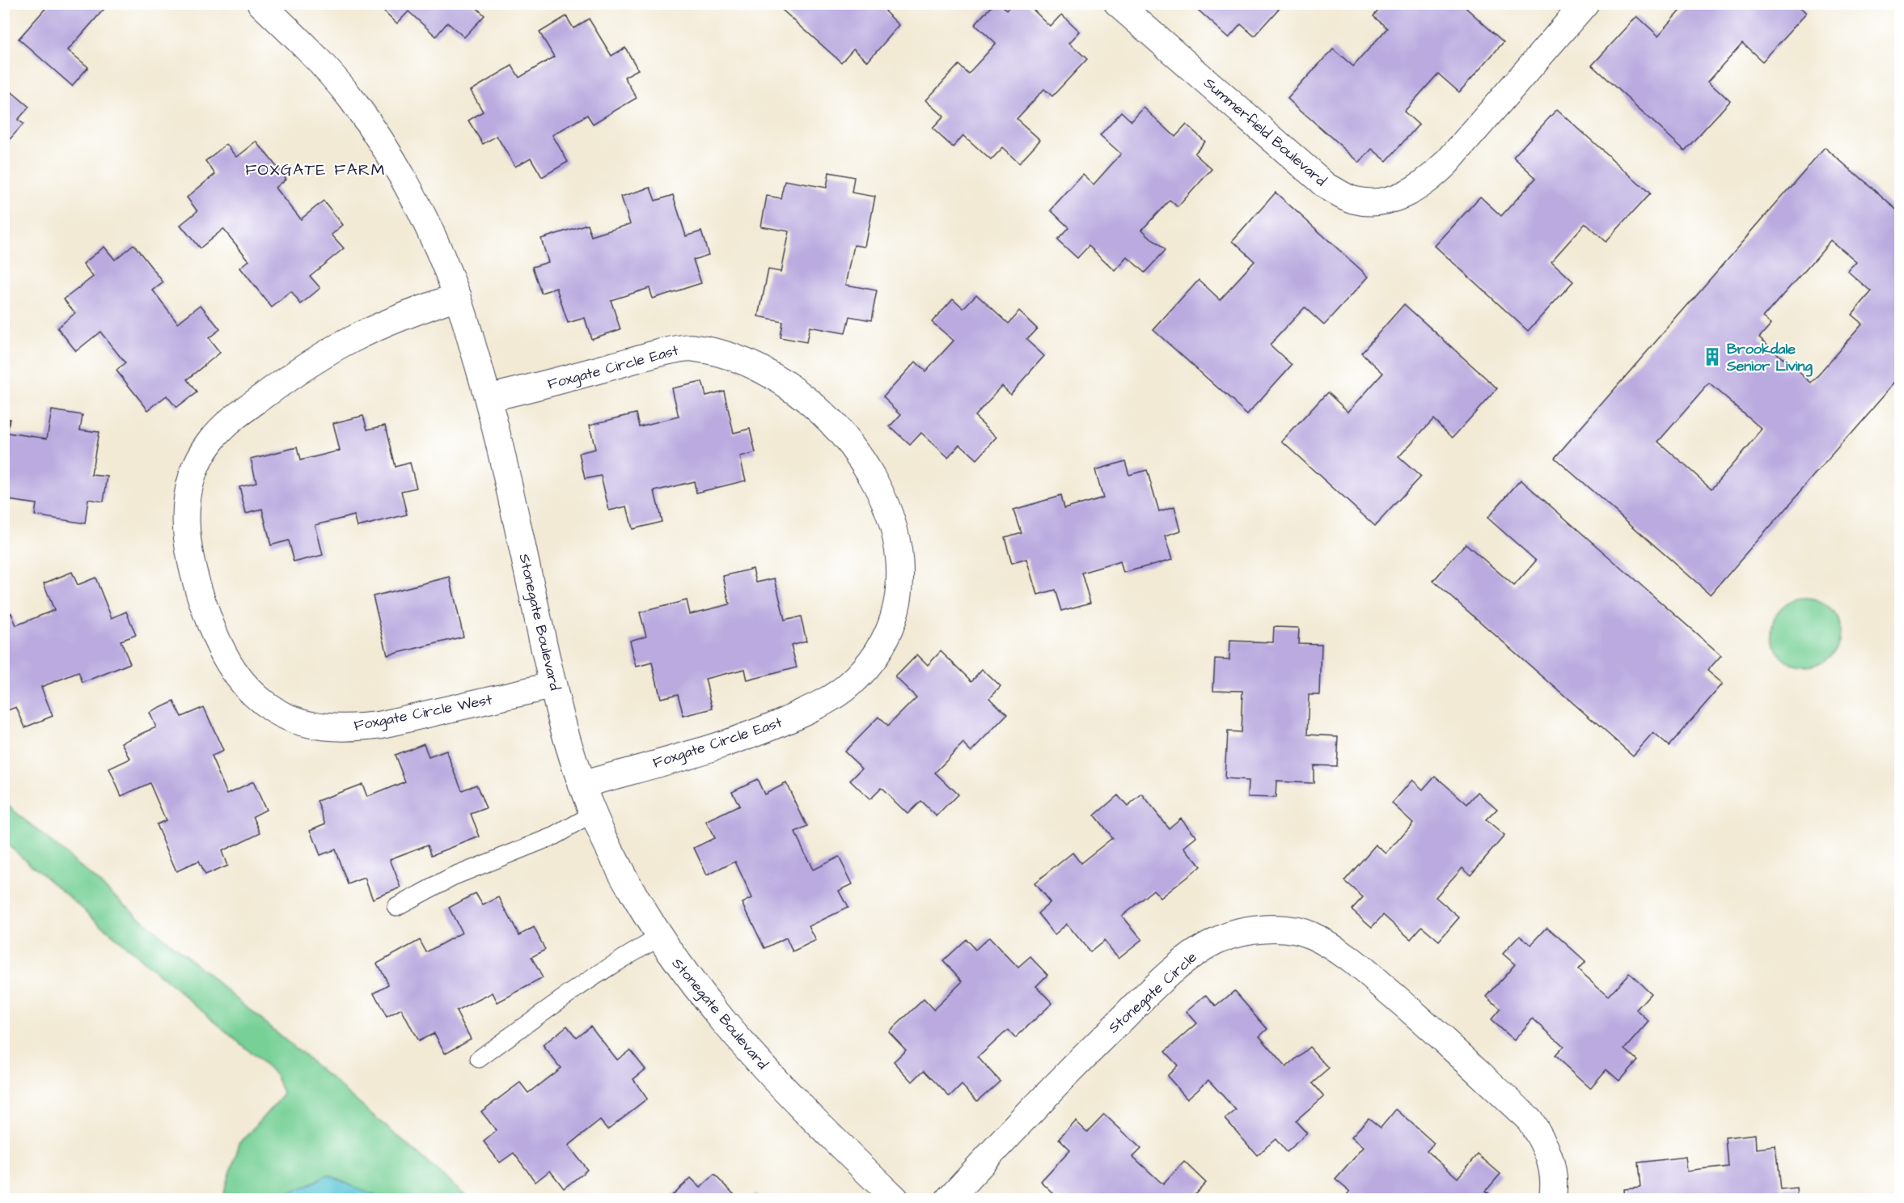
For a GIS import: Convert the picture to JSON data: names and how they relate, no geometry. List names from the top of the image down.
{
  "streets": {
    "street": [
      "Summerfield Boulevard",
      "Foxgate Circle East",
      "Stonegate Boulevard",
      "Foxgate Circle West",
      "Stonegate Circle"
    ]
  },
  "crossings": [
    ["Foxgate Circle East", "Stonegate Boulevard"],
    ["Stonegate Boulevard", "Foxgate Circle West"]
  ],
  "districts": ["FOXGATE FARM"],
  "places": {
    "building": ["Brookdale Senior Living"]
  }
}
